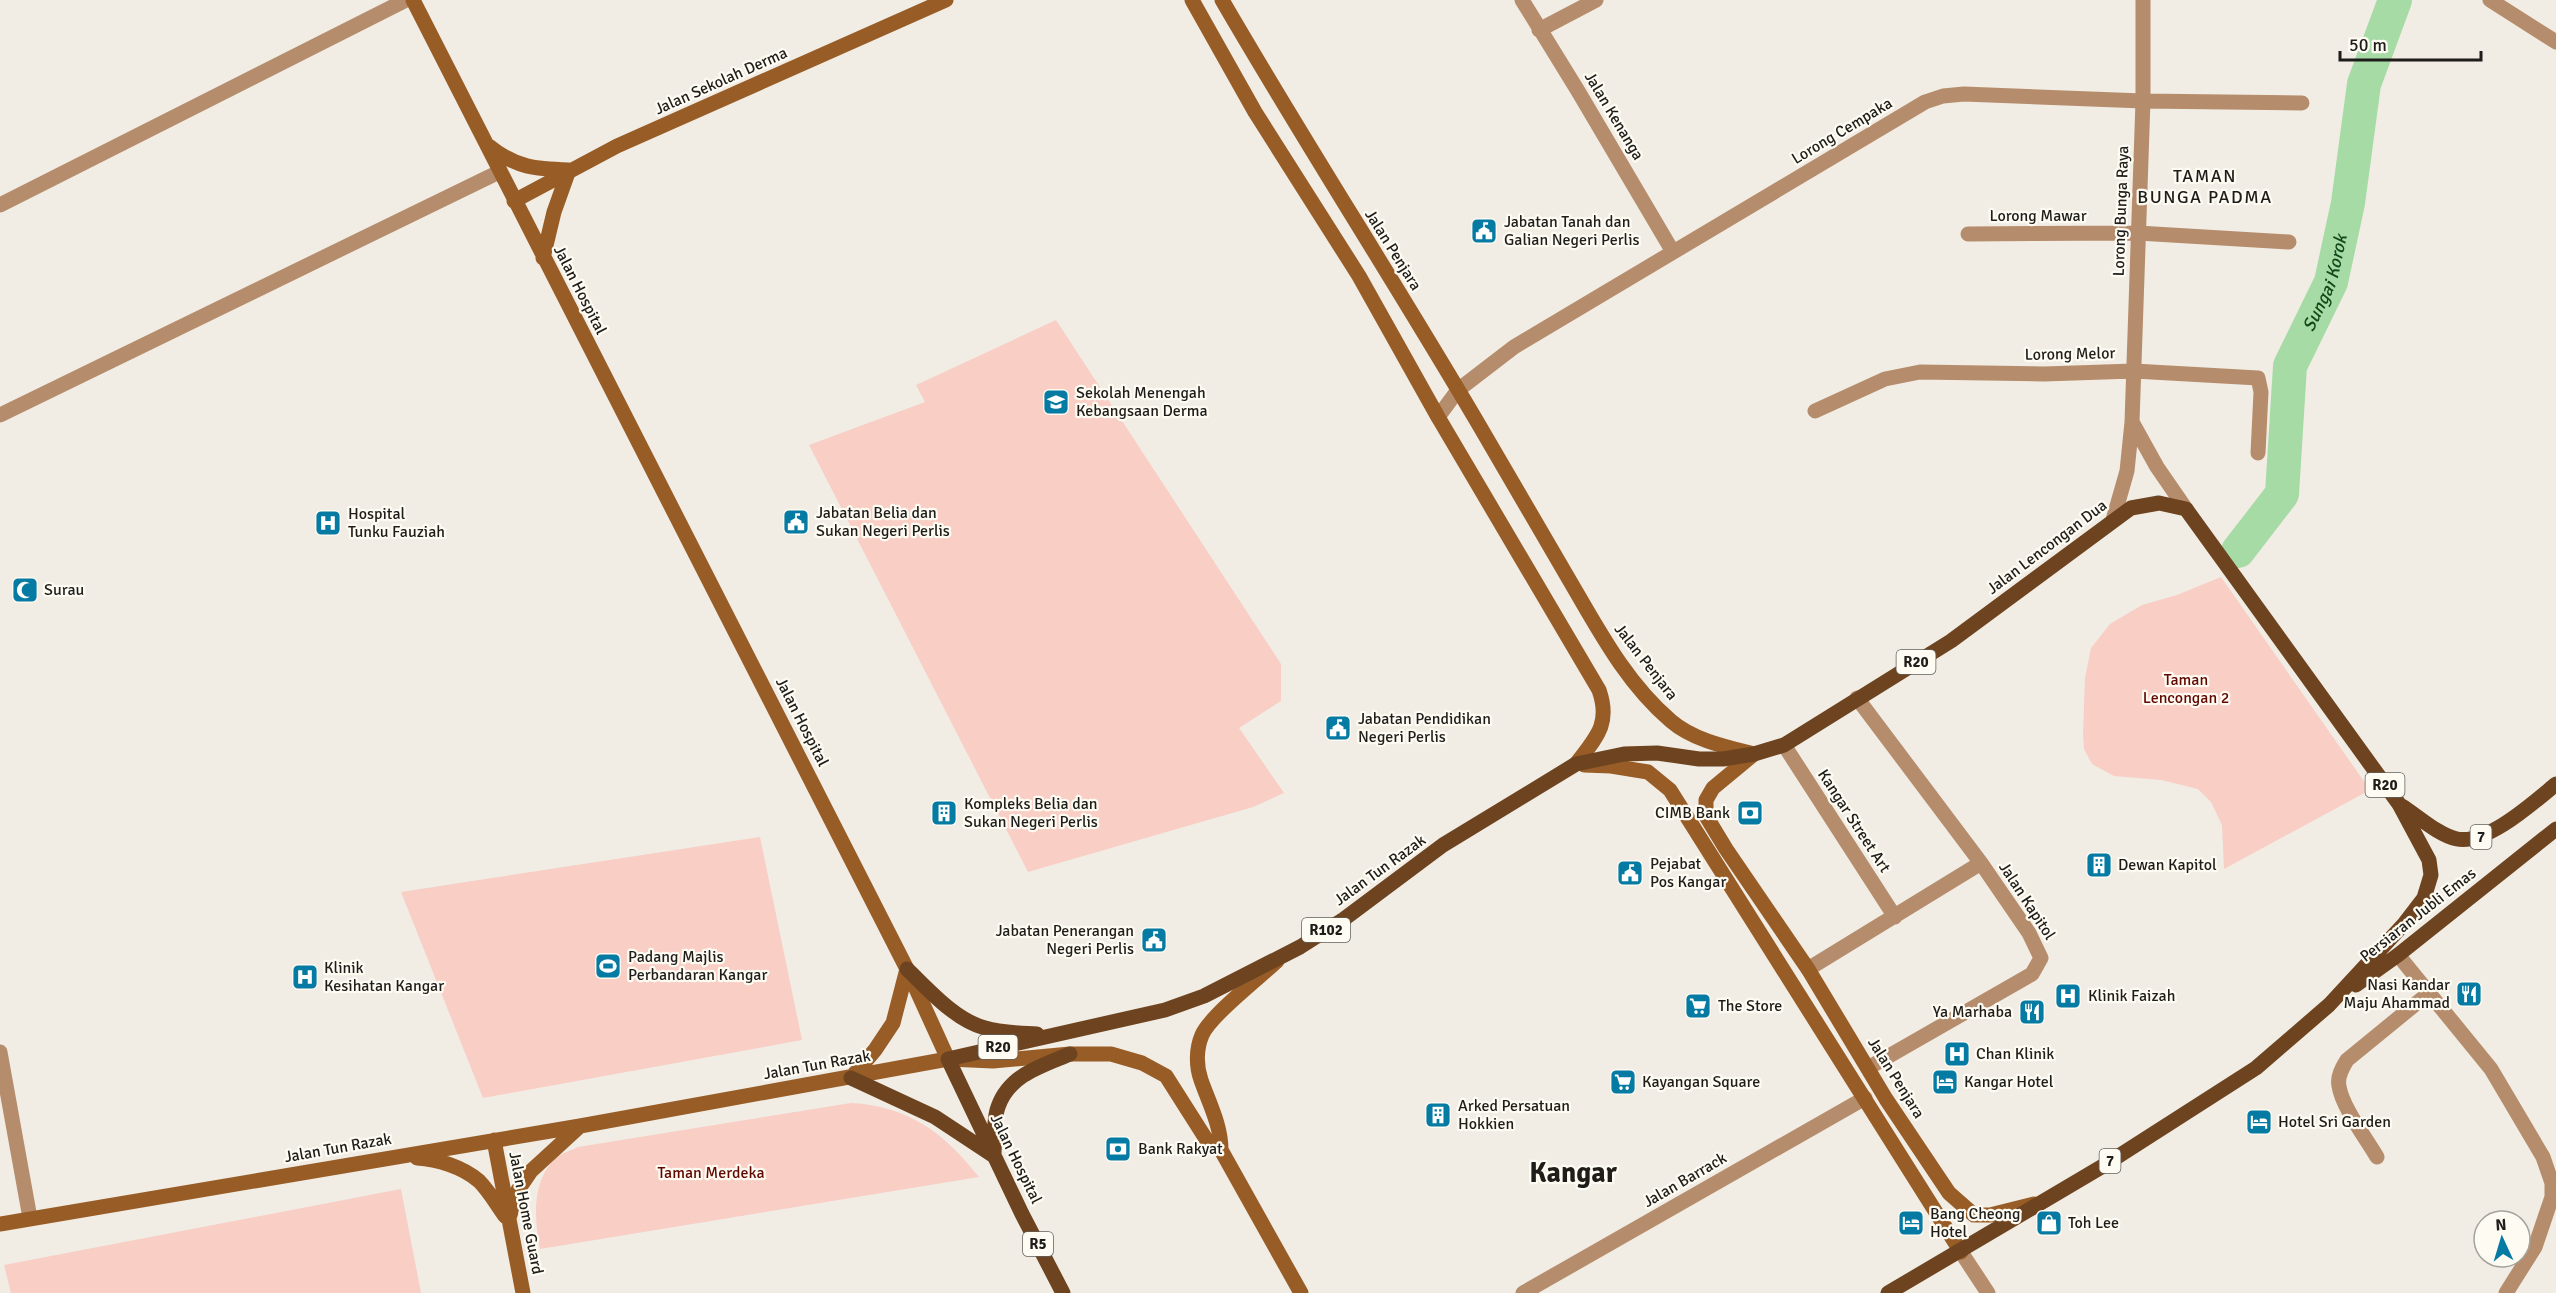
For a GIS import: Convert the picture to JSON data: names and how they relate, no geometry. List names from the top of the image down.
{
  "streets": {
    "main road": [
      "Jalan Hospital",
      "Jalan Lencongan Dua",
      "R20",
      "7",
      "Jalan Tun Razak",
      "Persiaran Jubli Emas",
      "R102",
      "R5"
    ],
    "street": [
      "Jalan Sekolah Derma",
      "Jalan Kenanga",
      "Lorong Cempaka",
      "Lorong Bunga Raya",
      "Lorong Mawar",
      "Jalan Penjara",
      "Lorong Melor",
      "Kangar Street Art",
      "Jalan Kapitol",
      "Jalan Barrack",
      "Jalan Home Guard"
    ]
  },
  "crossings": [
    ["Jalan Sekolah Derma", "Jalan Hospital"],
    ["Jalan Kenanga", "Lorong Cempaka"],
    ["Lorong Cempaka", "Lorong Bunga Raya"],
    ["Lorong Cempaka", "Jalan Penjara"],
    ["Lorong Bunga Raya", "Lorong Mawar"],
    ["Lorong Bunga Raya", "Lorong Melor"],
    ["Lorong Bunga Raya", "Jalan Lencongan Dua"],
    ["Jalan Penjara", "Jalan Lencongan Dua"],
    ["Jalan Penjara", "7"],
    ["Jalan Penjara", "Jalan Kapitol"],
    ["Jalan Hospital", "Jalan Tun Razak"],
    ["Jalan Hospital", "R5"],
    ["Jalan Lencongan Dua", "R20"],
    ["Jalan Lencongan Dua", "Kangar Street Art"],
    ["Jalan Lencongan Dua", "Jalan Tun Razak"],
    ["Jalan Lencongan Dua", "Jalan Kapitol"],
    ["R20", "7"],
    ["R20", "Persiaran Jubli Emas"],
    ["7", "Persiaran Jubli Emas"],
    ["Jalan Tun Razak", "Jalan Home Guard"]
  ],
  "districts": ["TAMAN BUNGA PADMA", "Kangar"],
  "water": ["Sungai Korok"],
  "parks": ["Taman Lencongan 2", "Taman Merdeka"],
  "places": {
    "public building": [
      "Jabatan Tanah dan Galian Negeri Perlis",
      "Jabatan Belia dan Sukan Negeri Perlis",
      "Jabatan Pendidikan Negeri Perlis",
      "Pejabat Pos Kangar",
      "Jabatan Penerangan Negeri Perlis"
    ],
    "school or university": ["Sekolah Menengah Kebangsaan Derma"],
    "hospital": [
      "Hospital Tunku Fauziah",
      "Klinik Kesihatan Kangar",
      "Klinik Faizah",
      "Chan Klinik"
    ],
    "mosque": ["Surau"],
    "building": ["Kompleks Belia dan Sukan Negeri Perlis", "Dewan Kapitol", "Arked Persatuan Hokkien"],
    "bank": ["CIMB Bank", "Bank Rakyat"],
    "sports": ["Padang Majlis Perbandaran Kangar"],
    "restaurant": ["Nasi Kandar Maju Ahammad", "Ya Marhaba"],
    "supermarket": ["The Store", "Kayangan Square"],
    "hotel": ["Kangar Hotel", "Hotel Sri Garden", "Bang Cheong Hotel"],
    "shop": ["Toh Lee"]
  },
  "scale_bar": "50 m",
  "north": "top"
}
